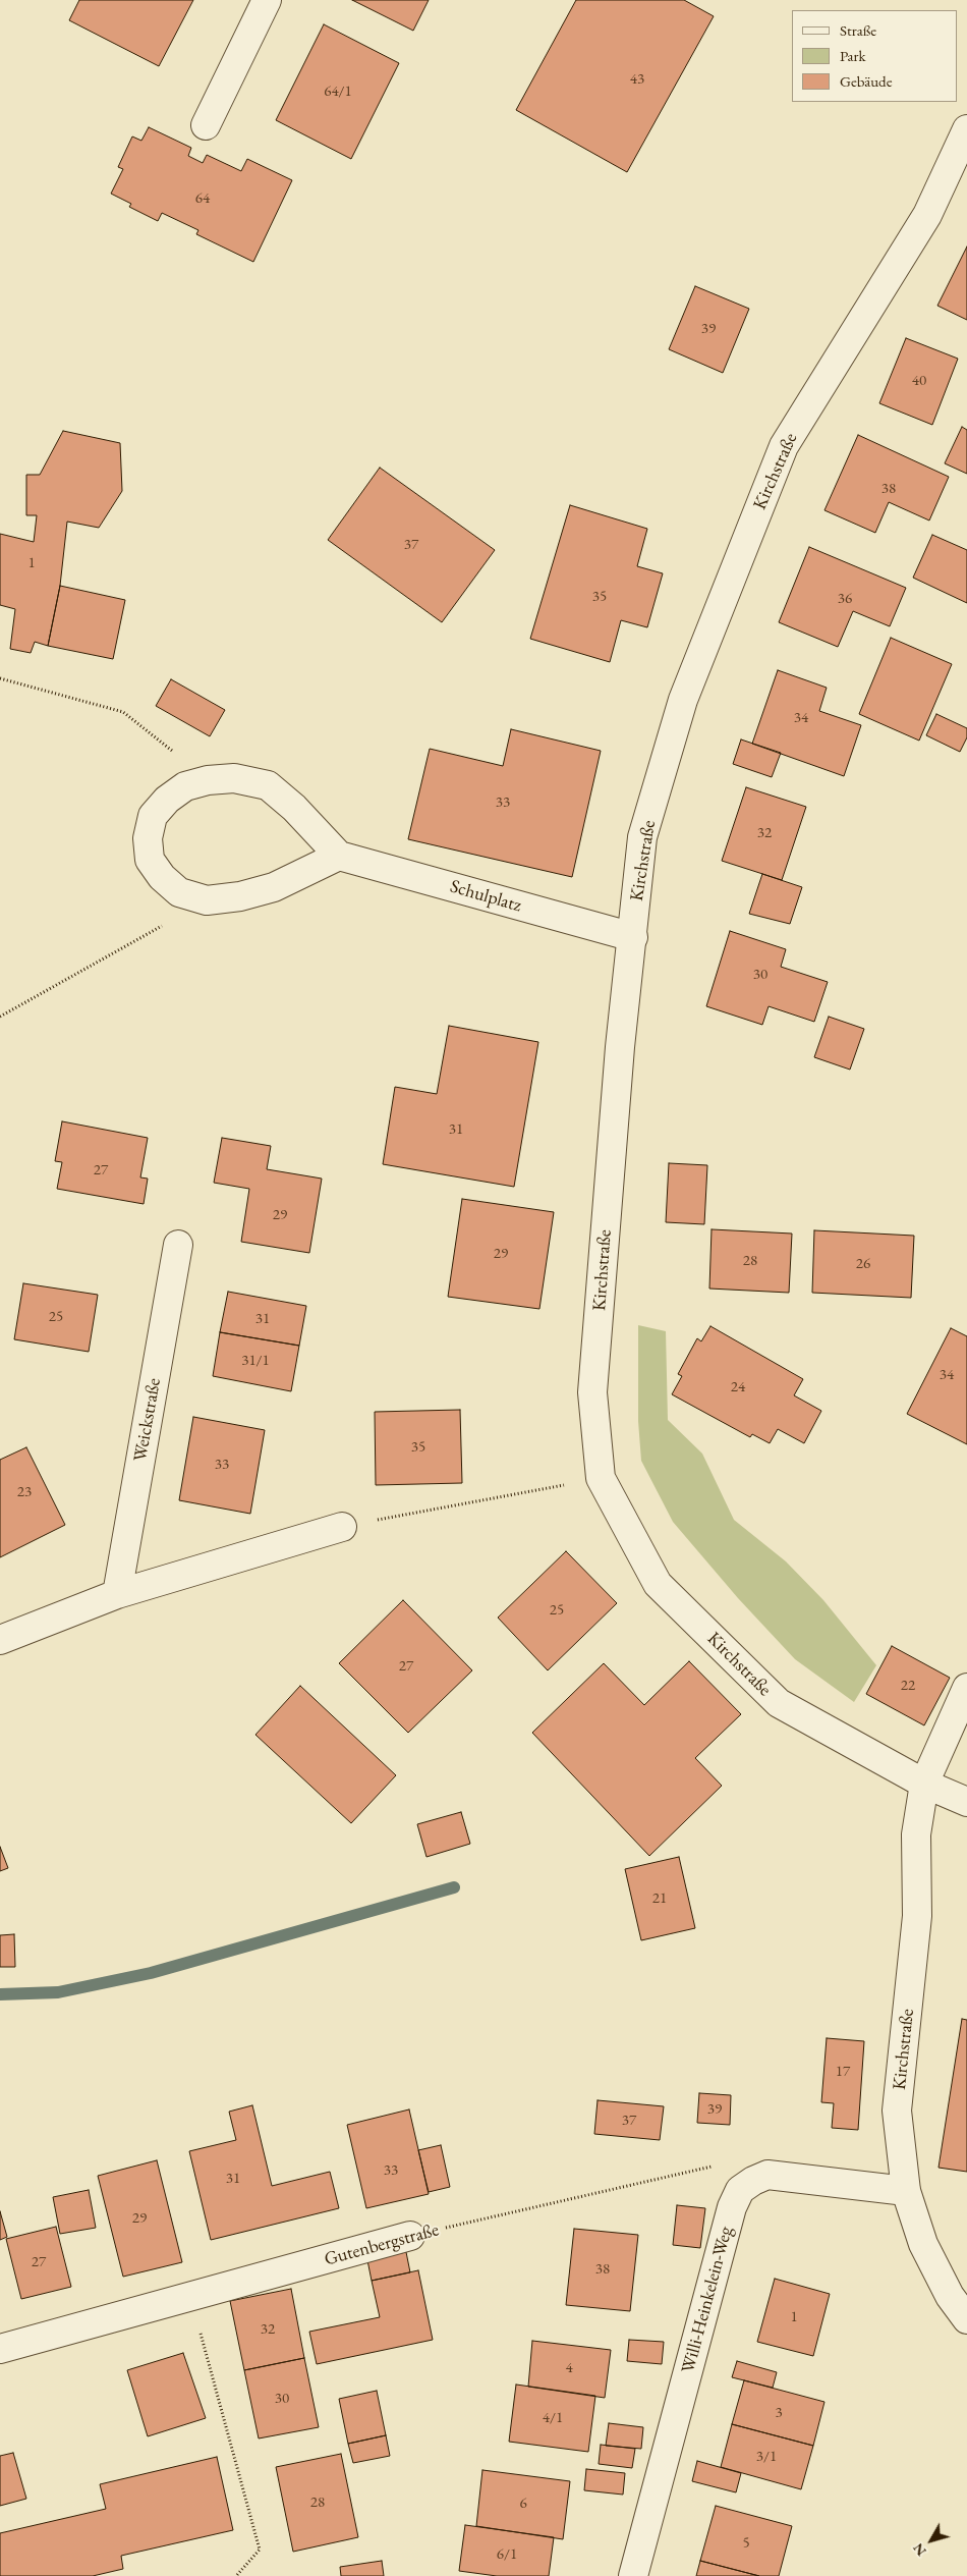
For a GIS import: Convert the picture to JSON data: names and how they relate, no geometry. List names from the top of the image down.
{
  "streets": {
    "street": [
      "Kirchstraße",
      "Schulplatz",
      "Weickstraße",
      "Gutenbergstraße",
      "Willi-Heinkelein-Weg"
    ]
  },
  "crossings": [
    ["Kirchstraße", "Schulplatz"],
    ["Gutenbergstraße", "Willi-Heinkelein-Weg"]
  ],
  "house_numbers": [
    "43",
    "64/1",
    "64",
    "39",
    "40",
    "38",
    "37",
    "1",
    "35",
    "36",
    "34",
    "33",
    "32",
    "30",
    "31",
    "27",
    "29",
    "29",
    "28",
    "26",
    "25",
    "31",
    "31/1",
    "34",
    "24",
    "35",
    "33",
    "23",
    "25",
    "27",
    "22",
    "21",
    "17",
    "39",
    "37",
    "33",
    "31",
    "29",
    "27",
    "38",
    "1",
    "32",
    "4",
    "30",
    "3",
    "4/1",
    "3/1",
    "28",
    "6",
    "5",
    "6/1"
  ],
  "legend": ["Straße", "Park", "Gebäude"],
  "north": "bottom left"
}
